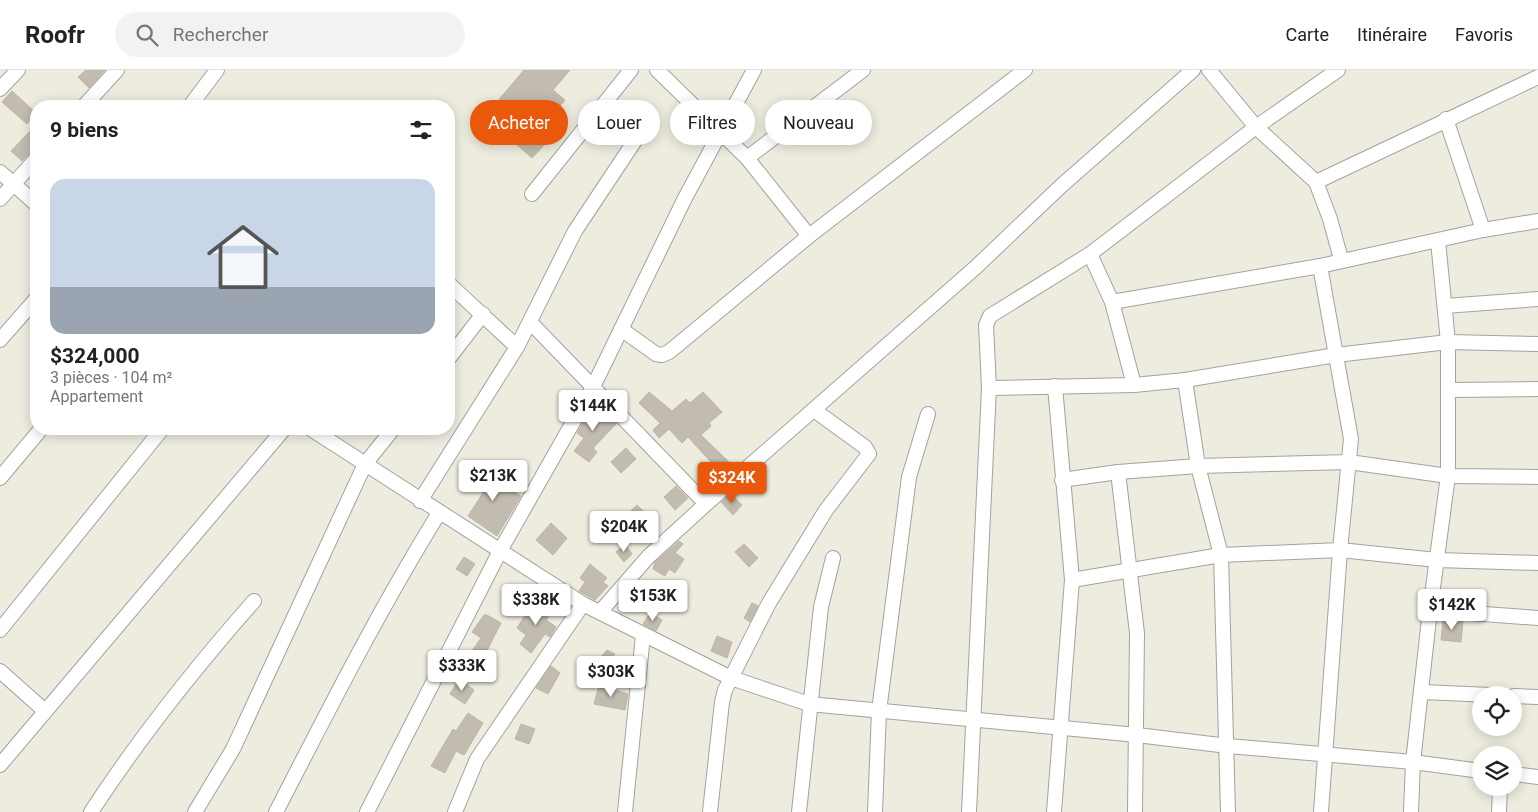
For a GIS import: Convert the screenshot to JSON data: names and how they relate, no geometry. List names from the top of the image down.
{
  "page": {
    "header": "Roofr",
    "search": "Rechercher",
    "nav": ["Carte", "Itinéraire", "Favoris"],
    "chip": [
      "Acheter",
      "Louer",
      "Filtres",
      "Nouveau"
    ],
    "heading": "9 biens",
    "list": [
      {
        "name": "$324,000",
        "note": "3 pièces · 104 m² · Appartement"
      }
    ],
    "price": [
      "$144K",
      "$213K",
      "$324K",
      "$204K",
      "$153K",
      "$338K",
      "$142K",
      "$333K",
      "$303K"
    ]
  }
}
